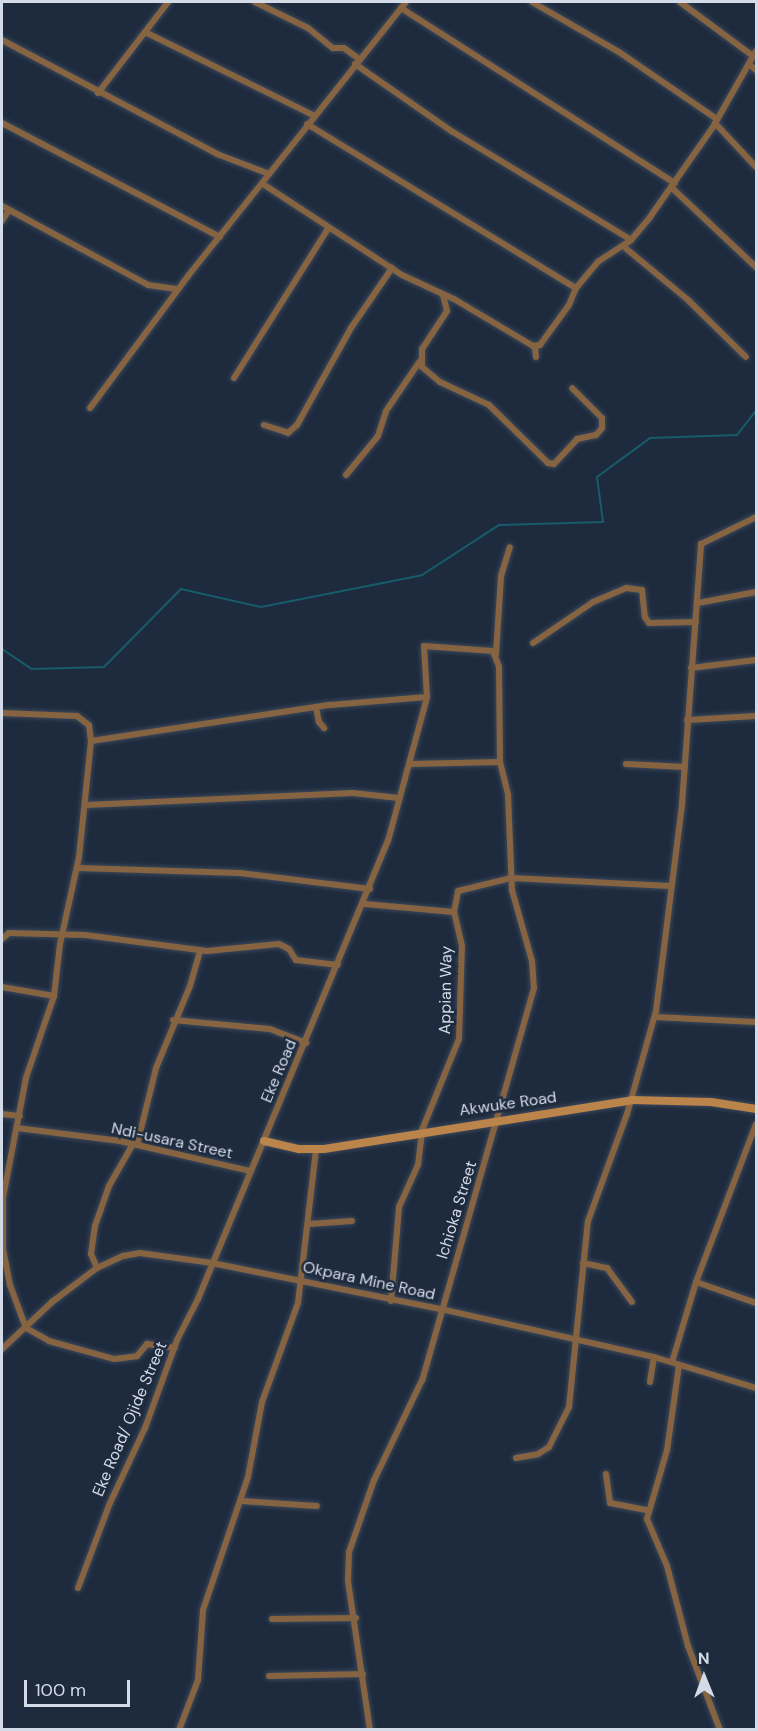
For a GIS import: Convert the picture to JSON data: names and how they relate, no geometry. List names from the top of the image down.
{
  "streets": {
    "main road": ["Akwuke Road"],
    "street": [
      "Appian Way",
      "Eke Road",
      "Ndi-usara Street",
      "Ichioka Street",
      "Okpara Mine Road",
      "Eke Road/ Ojide Street"
    ]
  },
  "crossings": [
    ["Appian Way", "Akwuke Road"],
    ["Appian Way", "Okpara Mine Road"],
    ["Eke Road", "Akwuke Road"],
    ["Eke Road", "Ndi-usara Street"],
    ["Eke Road", "Ichioka Street"],
    ["Eke Road", "Okpara Mine Road"],
    ["Eke Road", "Eke Road/ Ojide Street"],
    ["Akwuke Road", "Ichioka Street"],
    ["Ichioka Street", "Okpara Mine Road"],
    ["Okpara Mine Road", "Eke Road/ Ojide Street"]
  ],
  "scale_bar": "100 m",
  "north": "top"
}
